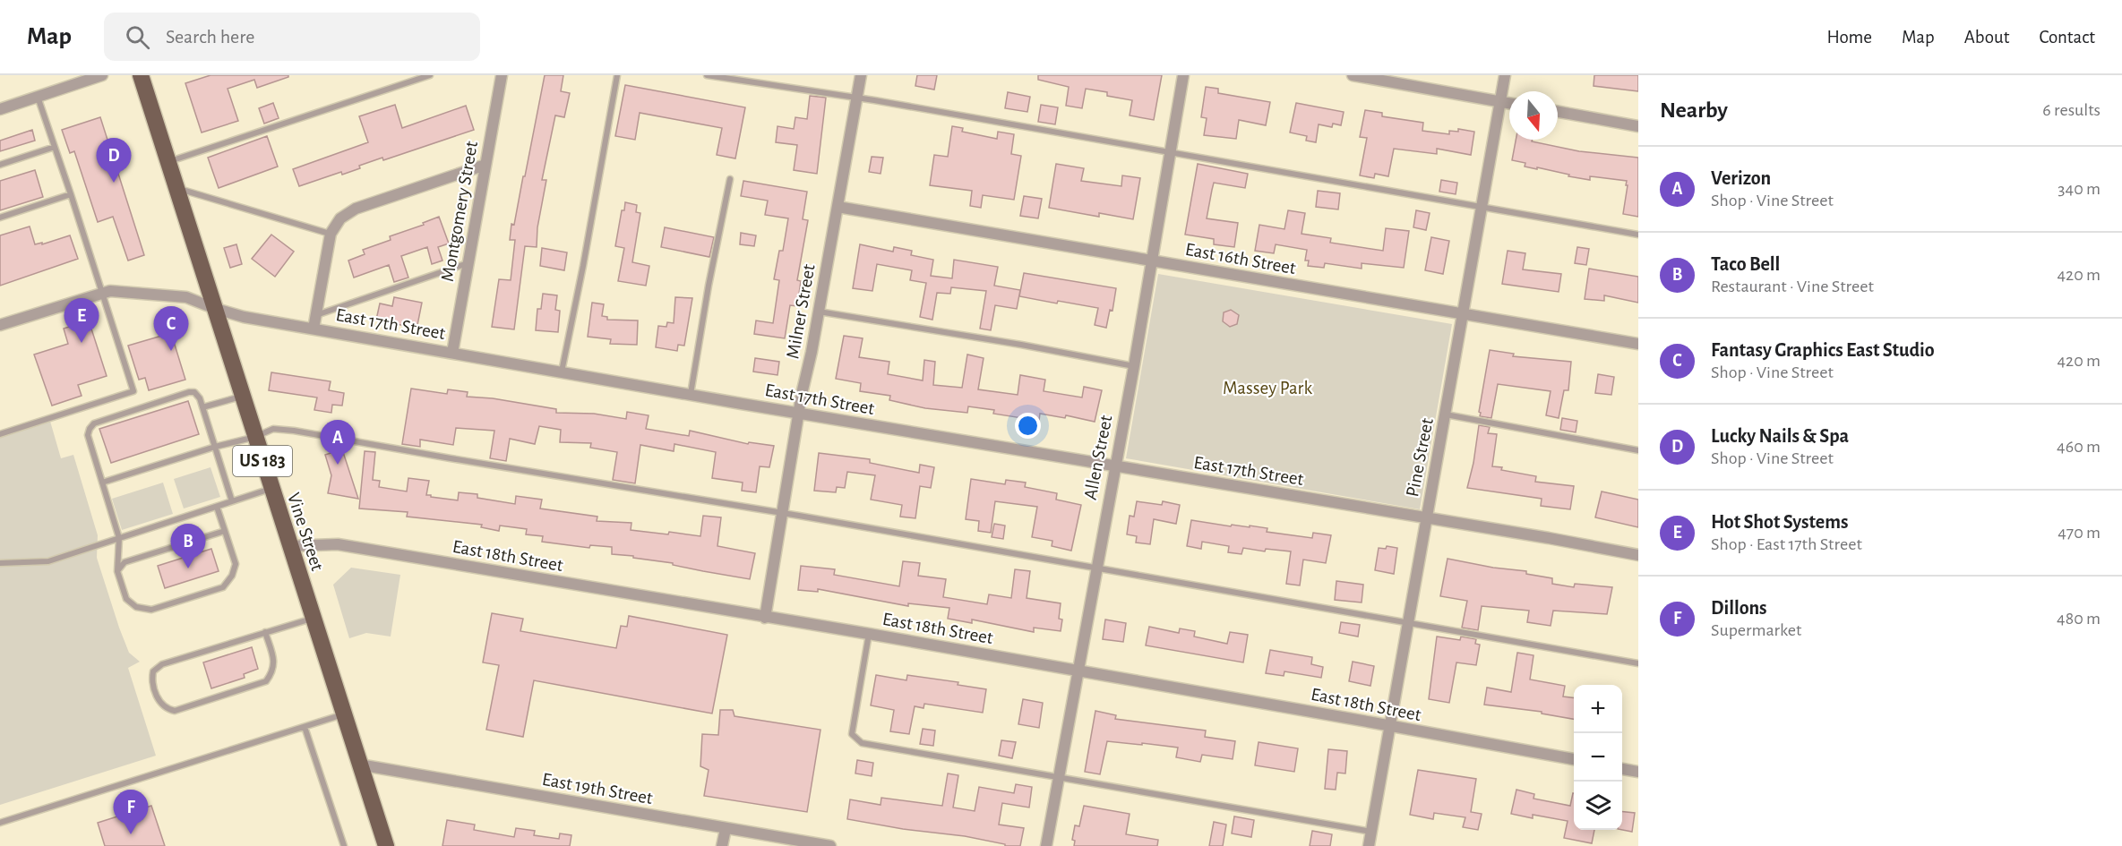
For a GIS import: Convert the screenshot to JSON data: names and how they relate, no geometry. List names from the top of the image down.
{
  "streets": {
    "main road": ["US 183", "Vine Street"],
    "street": [
      "Montgomery Street",
      "East 16th Street",
      "Milner Street",
      "East 17th Street",
      "Allen Street",
      "Pine Street",
      "East 18th Street",
      "East 19th Street"
    ]
  },
  "crossings": [
    ["Montgomery Street", "East 17th Street"],
    ["East 16th Street", "Milner Street"],
    ["East 16th Street", "Allen Street"],
    ["East 16th Street", "Pine Street"],
    ["Milner Street", "East 17th Street"],
    ["Milner Street", "East 18th Street"],
    ["East 17th Street", "Allen Street"],
    ["East 17th Street", "Pine Street"],
    ["East 17th Street", "Vine Street"],
    ["Allen Street", "East 18th Street"],
    ["Pine Street", "East 18th Street"],
    ["Vine Street", "East 18th Street"],
    ["Vine Street", "East 19th Street"]
  ],
  "parks": ["Massey Park"],
  "north": "bottom",
  "page": {
    "header": "Map",
    "search": "Search here",
    "nav": [
      "Home",
      "Map",
      "About",
      "Contact"
    ],
    "heading": ["Nearby", "6 results"],
    "pins": [
      "D",
      "E",
      "C",
      "A",
      "B",
      "F"
    ],
    "list": [
      {
        "mark": "A",
        "name": "Verizon",
        "note": "Shop · Vine Street",
        "value": "340 m"
      },
      {
        "mark": "B",
        "name": "Taco Bell",
        "note": "Restaurant · Vine Street",
        "value": "420 m"
      },
      {
        "mark": "C",
        "name": "Fantasy Graphics East Studio",
        "note": "Shop · Vine Street",
        "value": "420 m"
      },
      {
        "mark": "D",
        "name": "Lucky Nails & Spa",
        "note": "Shop · Vine Street",
        "value": "460 m"
      },
      {
        "mark": "E",
        "name": "Hot Shot Systems",
        "note": "Shop · East 17th Street",
        "value": "470 m"
      },
      {
        "mark": "F",
        "name": "Dillons",
        "note": "Supermarket",
        "value": "480 m"
      }
    ],
    "map_buttons": ["+", "−"]
  }
}
